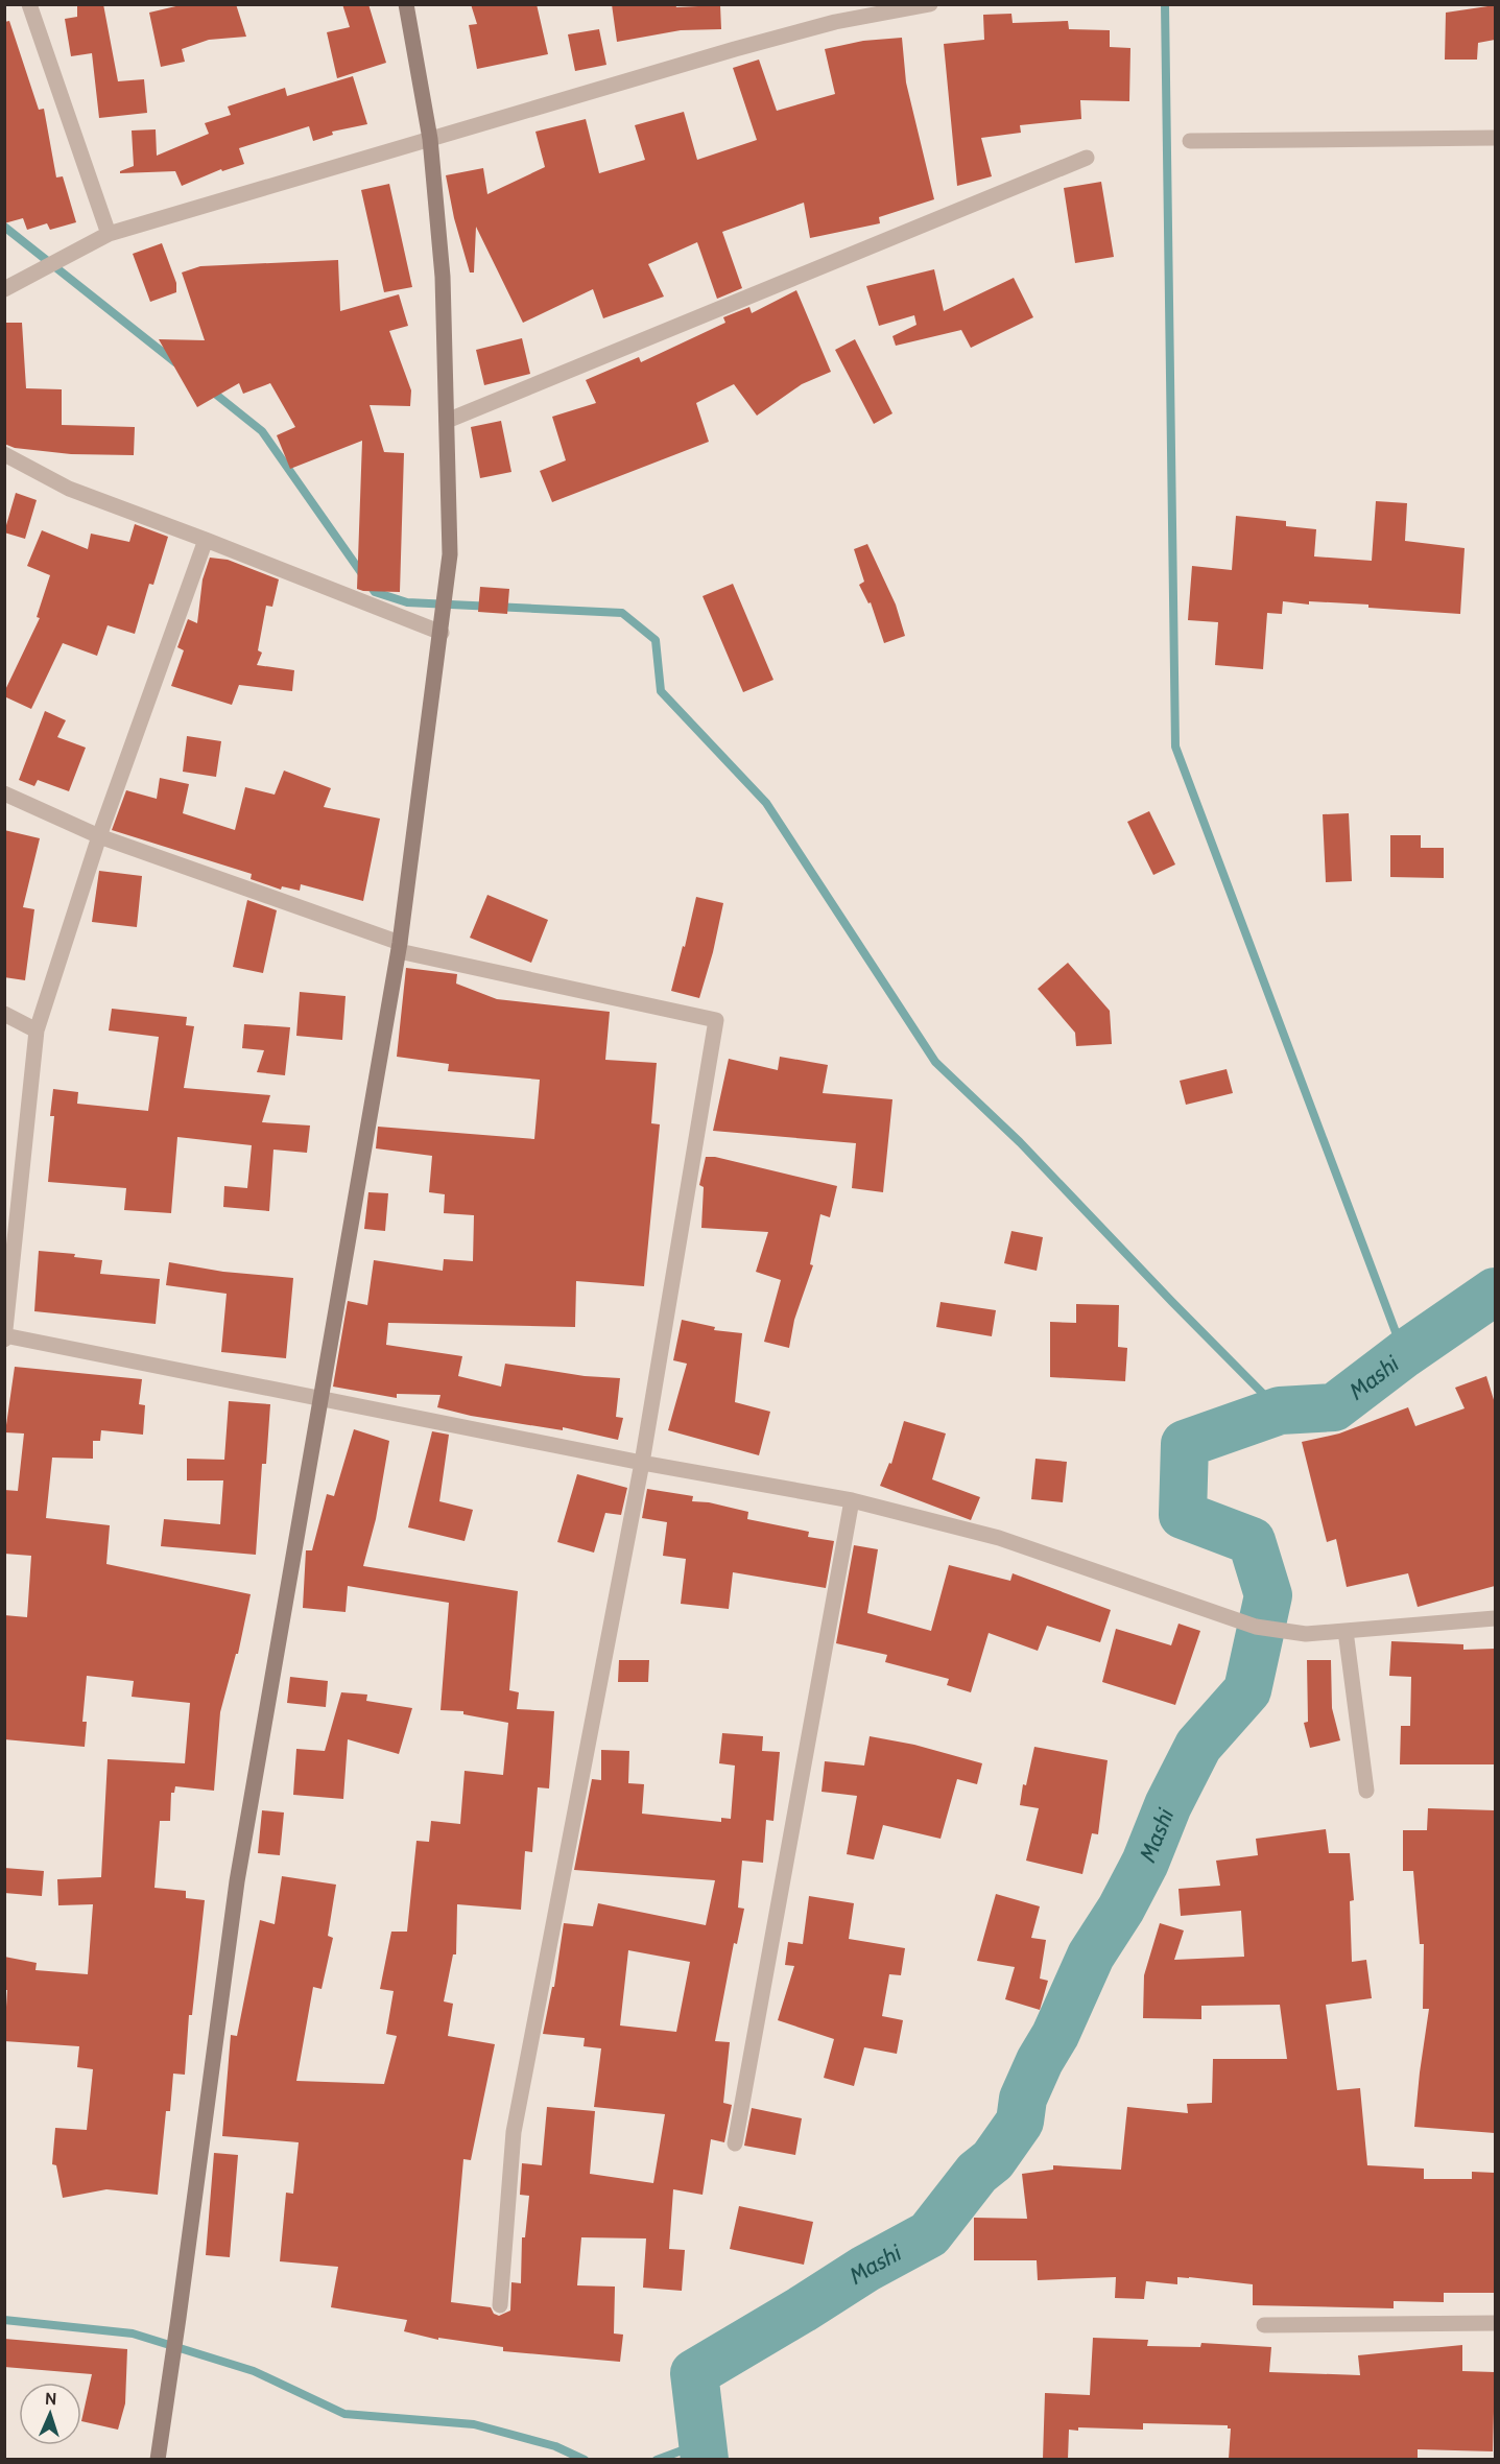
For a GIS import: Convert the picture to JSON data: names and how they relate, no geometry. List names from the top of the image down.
{
  "water": ["Mashi"],
  "north": "top"
}
